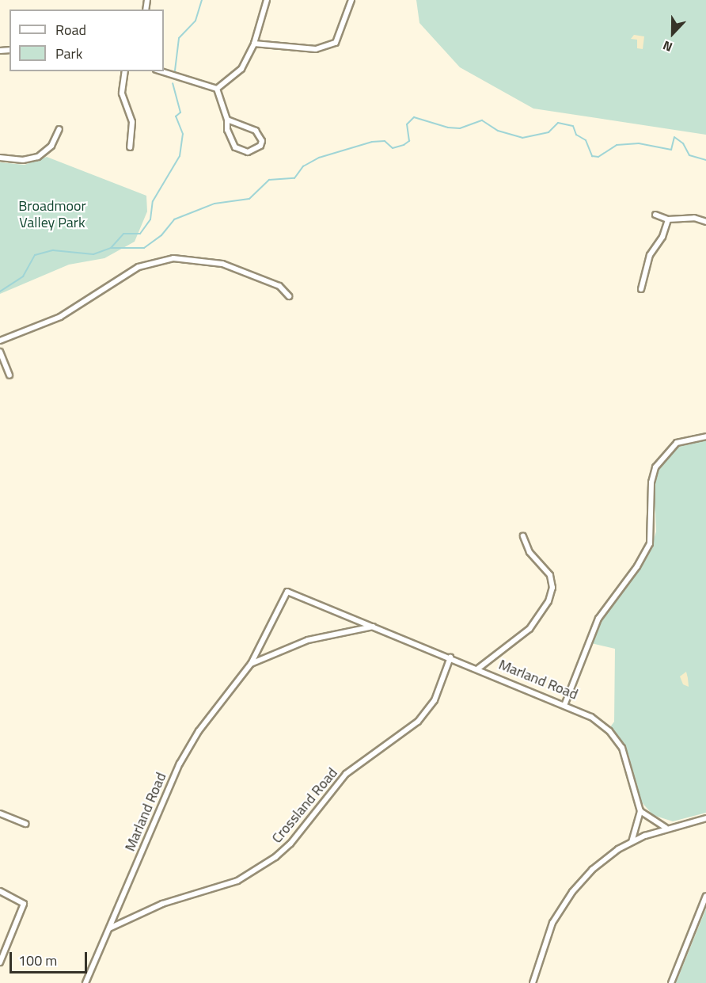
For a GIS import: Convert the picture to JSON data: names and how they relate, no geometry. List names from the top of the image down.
{
  "streets": {
    "street": ["Marland Road", "Crossland Road"]
  },
  "crossings": [
    ["Marland Road", "Crossland Road"]
  ],
  "parks": ["Broadmoor Valley Park"],
  "legend": ["Road", "Park"],
  "scale_bar": "100 m",
  "north": "bottom"
}
